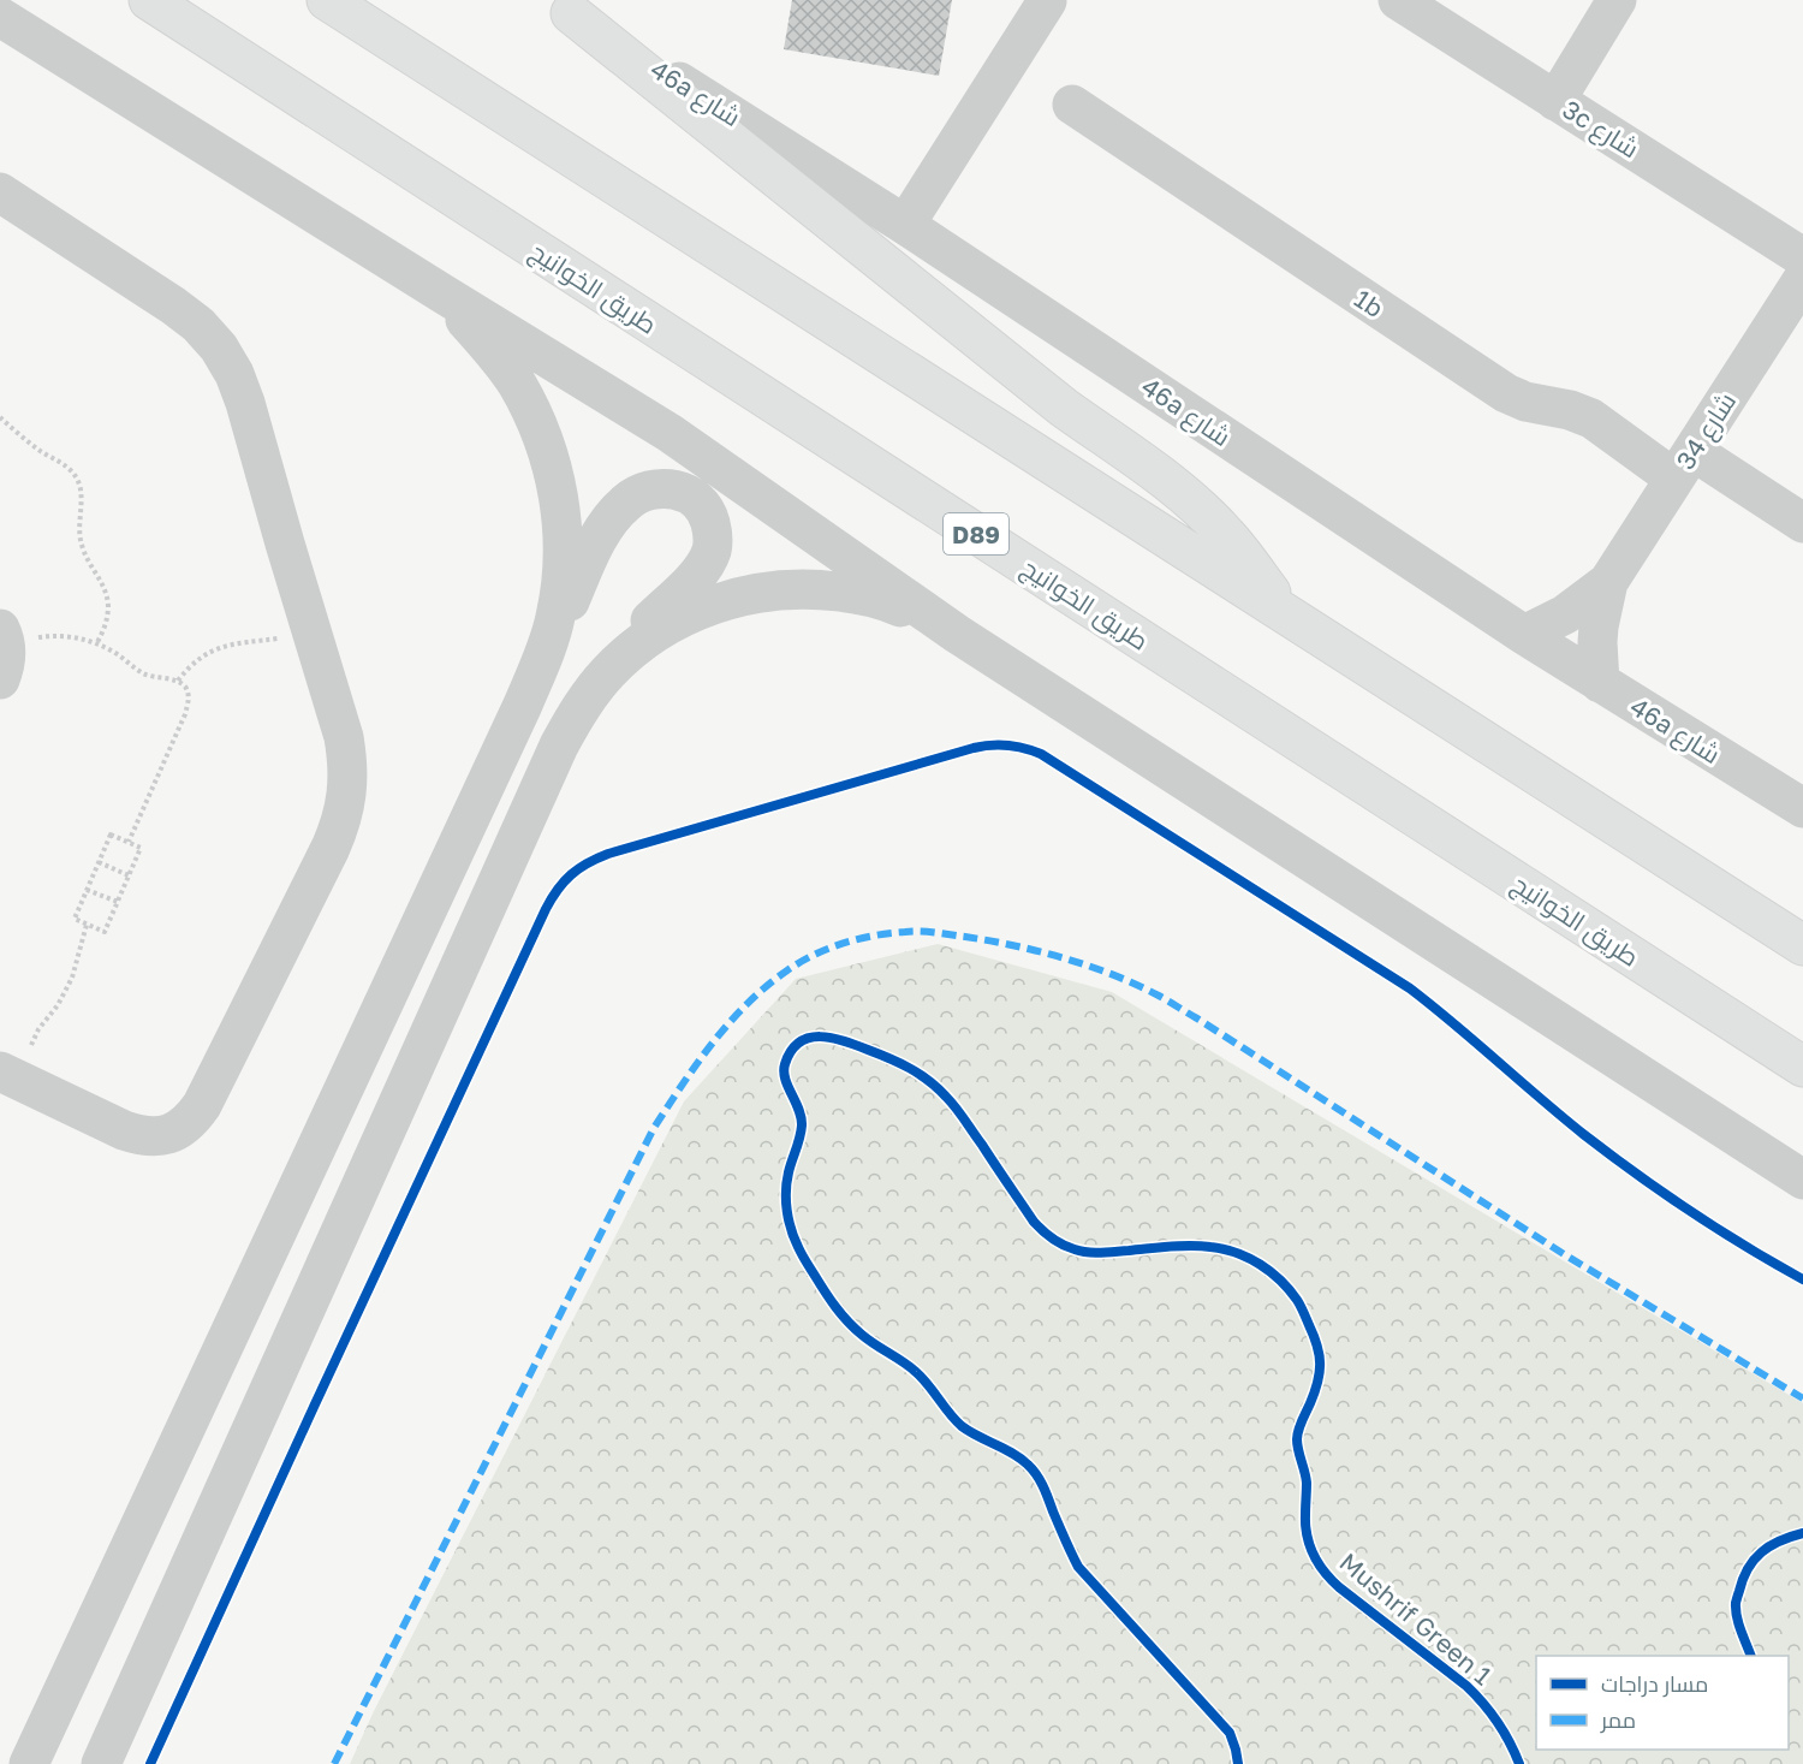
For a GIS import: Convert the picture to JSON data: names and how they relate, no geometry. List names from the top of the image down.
{
  "streets": {
    "highway": ["طريق الخوانيج", "D89"],
    "street": [
      "46a شارع",
      "3c شارع",
      "1b",
      "شارع 34"
    ],
    "cycle path": ["Mushrif Green 1"]
  },
  "crossings": [
    ["46a شارع", "شارع 34"],
    ["1b", "شارع 34"]
  ],
  "legend": ["مسار دراجات", "ممر"]
}
